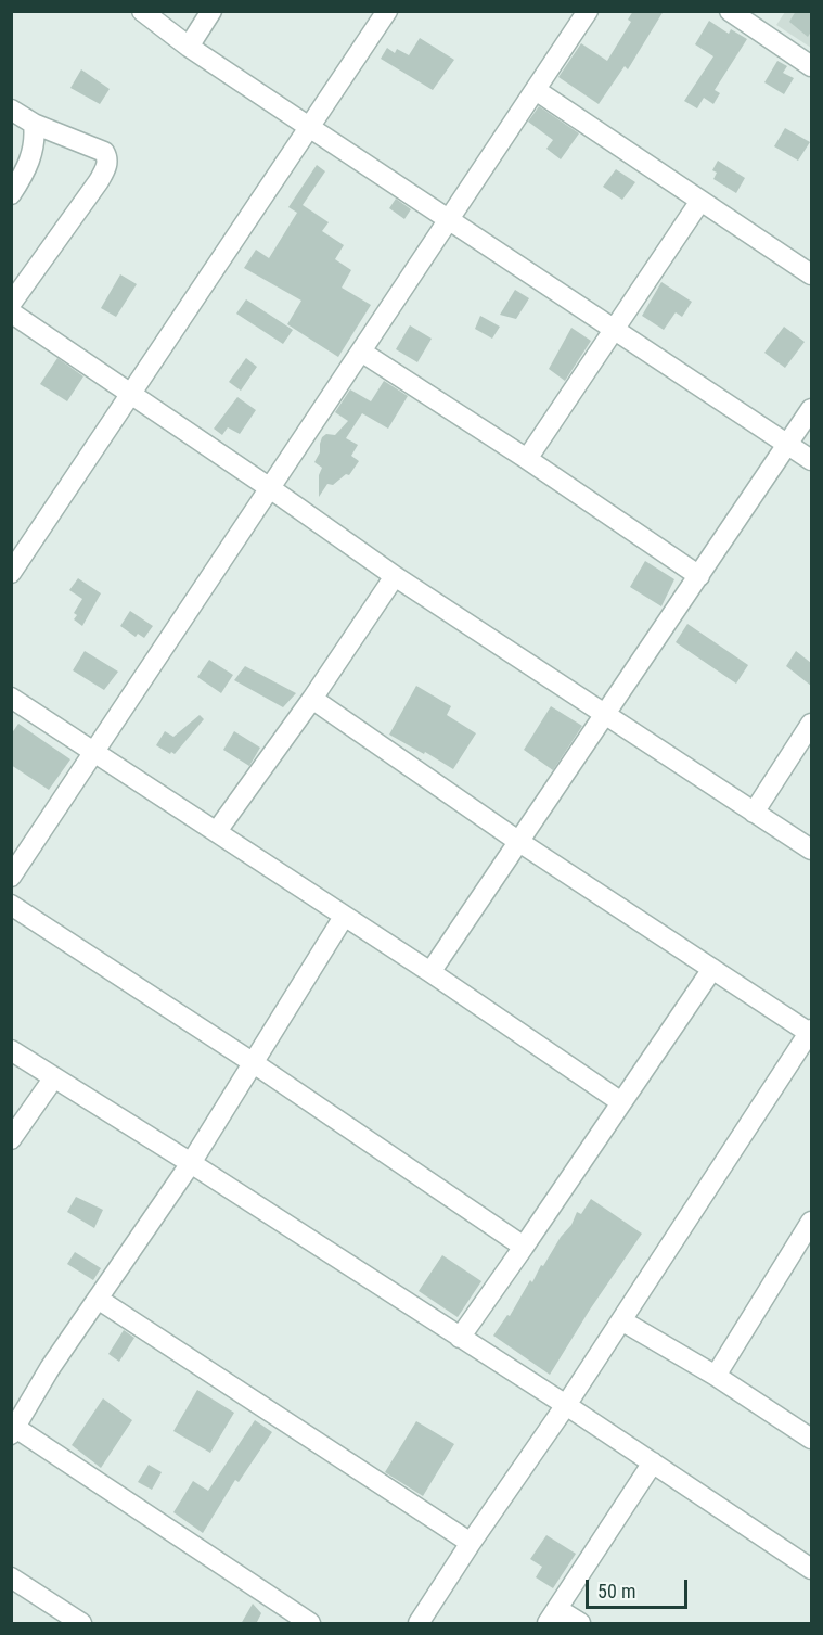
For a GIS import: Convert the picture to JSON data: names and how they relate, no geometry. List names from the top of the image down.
{
  "scale_bar": "50 m"
}
